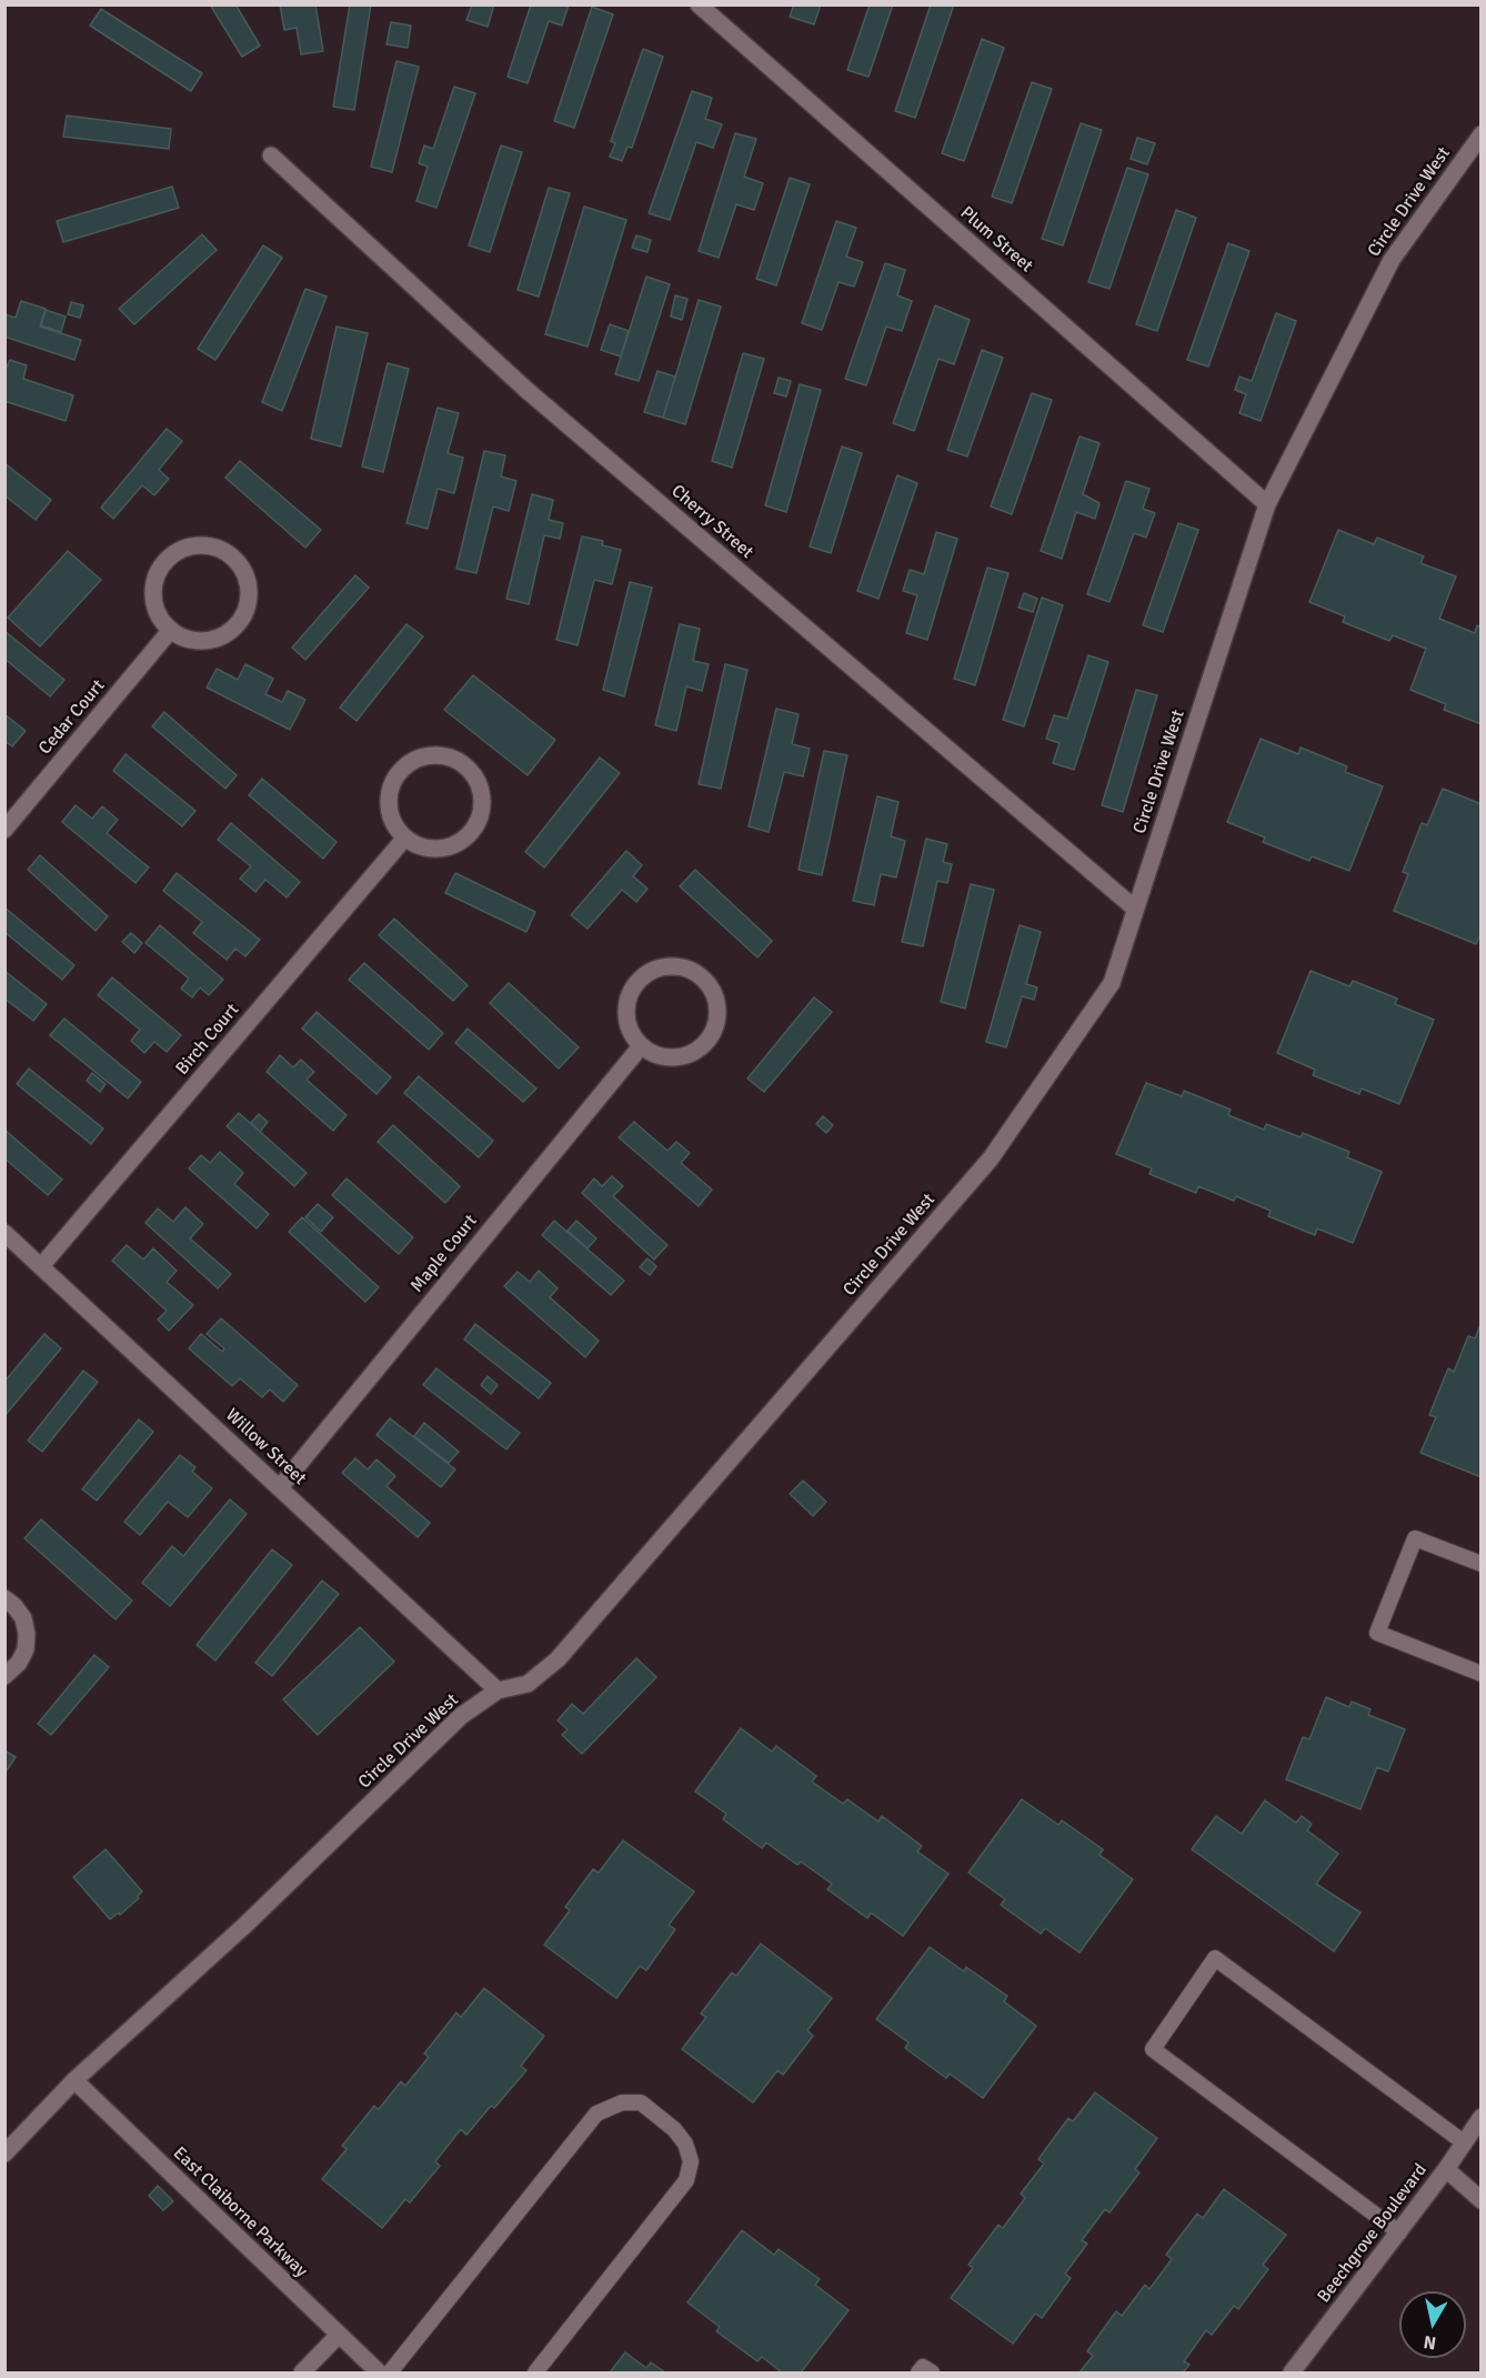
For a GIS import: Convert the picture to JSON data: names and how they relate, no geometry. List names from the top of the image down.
{
  "streets": {
    "street": [
      "Circle Drive West",
      "Plum Street",
      "Cherry Street",
      "Cedar Court",
      "Birch Court",
      "Maple Court",
      "Willow Street",
      "East Claiborne Parkway",
      "Beechgrove Boulevard"
    ]
  },
  "crossings": [
    ["Circle Drive West", "Plum Street"],
    ["Circle Drive West", "Cherry Street"],
    ["Circle Drive West", "Willow Street"],
    ["Circle Drive West", "East Claiborne Parkway"],
    ["Birch Court", "Willow Street"],
    ["Maple Court", "Willow Street"]
  ],
  "north": "bottom"
}
